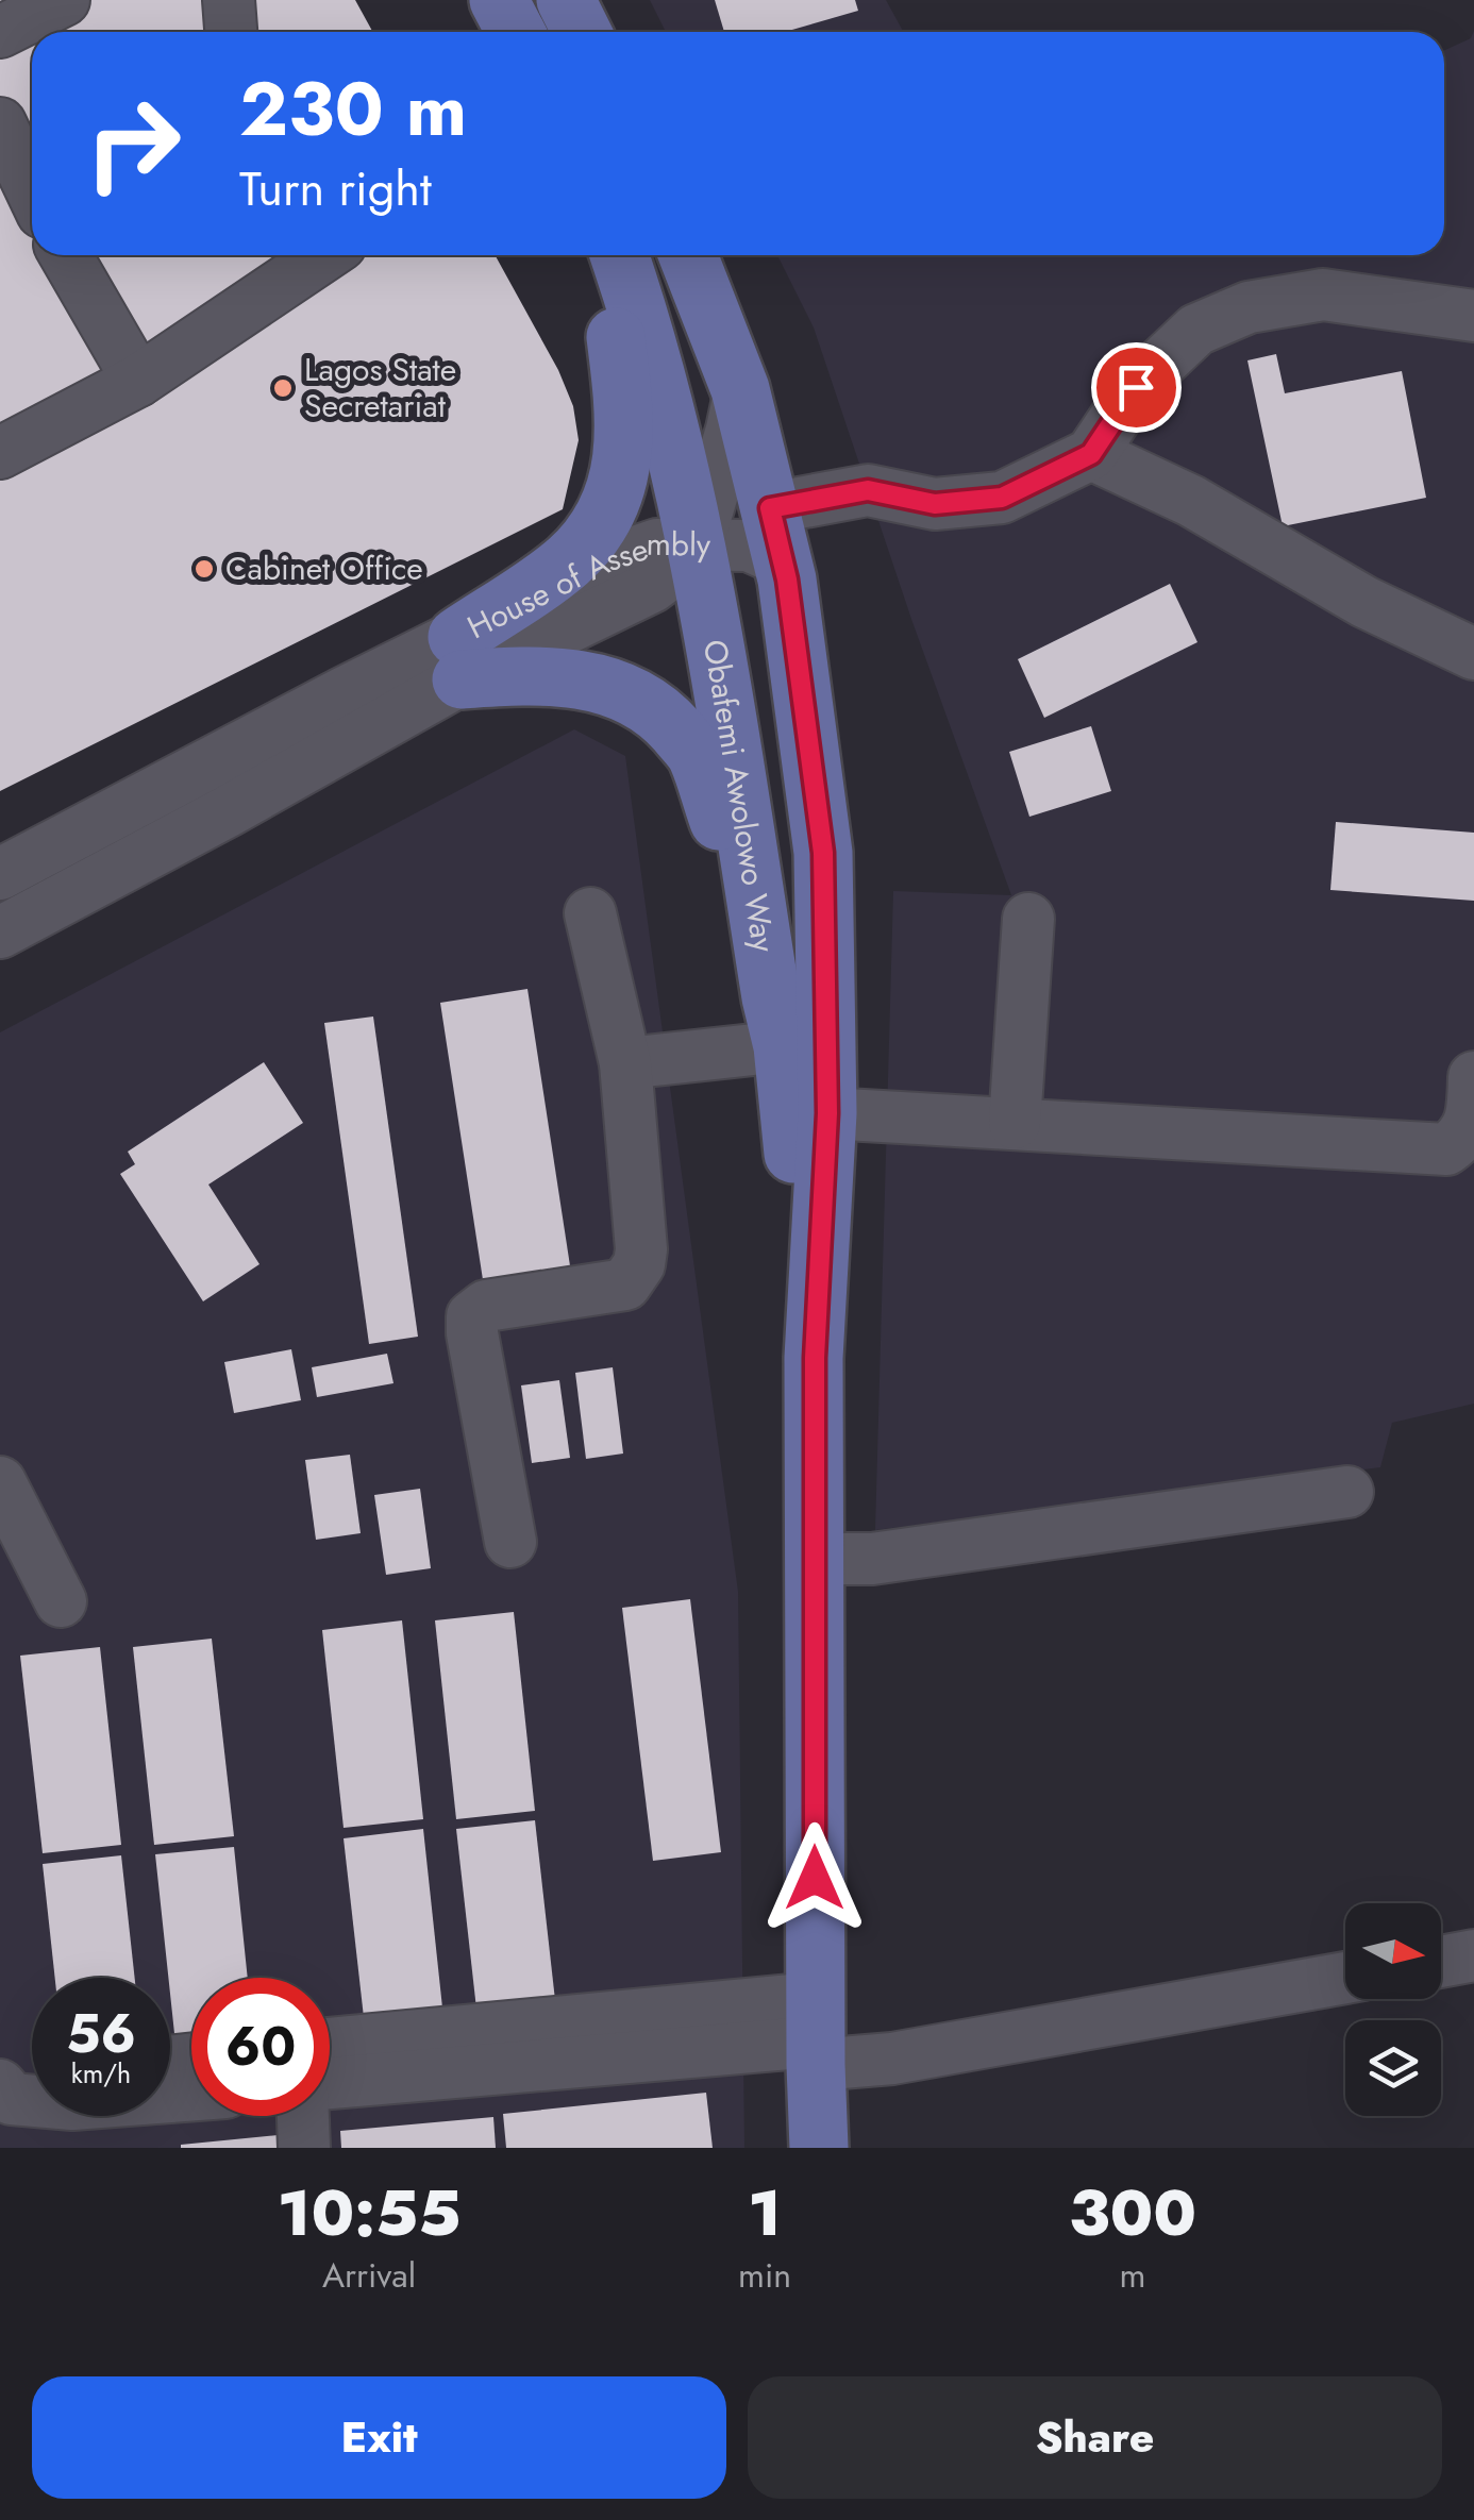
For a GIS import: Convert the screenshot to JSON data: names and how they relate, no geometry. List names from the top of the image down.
{
  "streets": {
    "main road": ["Obafemi Awolowo Way"],
    "street": ["House of Assembly"]
  },
  "crossings": [
    ["House of Assembly", "Obafemi Awolowo Way"]
  ],
  "places": ["Lagos State Secretariat", "Cabinet Office"],
  "north": "right",
  "page": {
    "turn": ["230 m", "Turn right"],
    "speed": "56 km/h",
    "limit": "60",
    "eta": [
      "10:55",
      "Arrival",
      "1",
      "min",
      "300",
      "m"
    ],
    "buttons": ["Exit", "Share"]
  }
}
